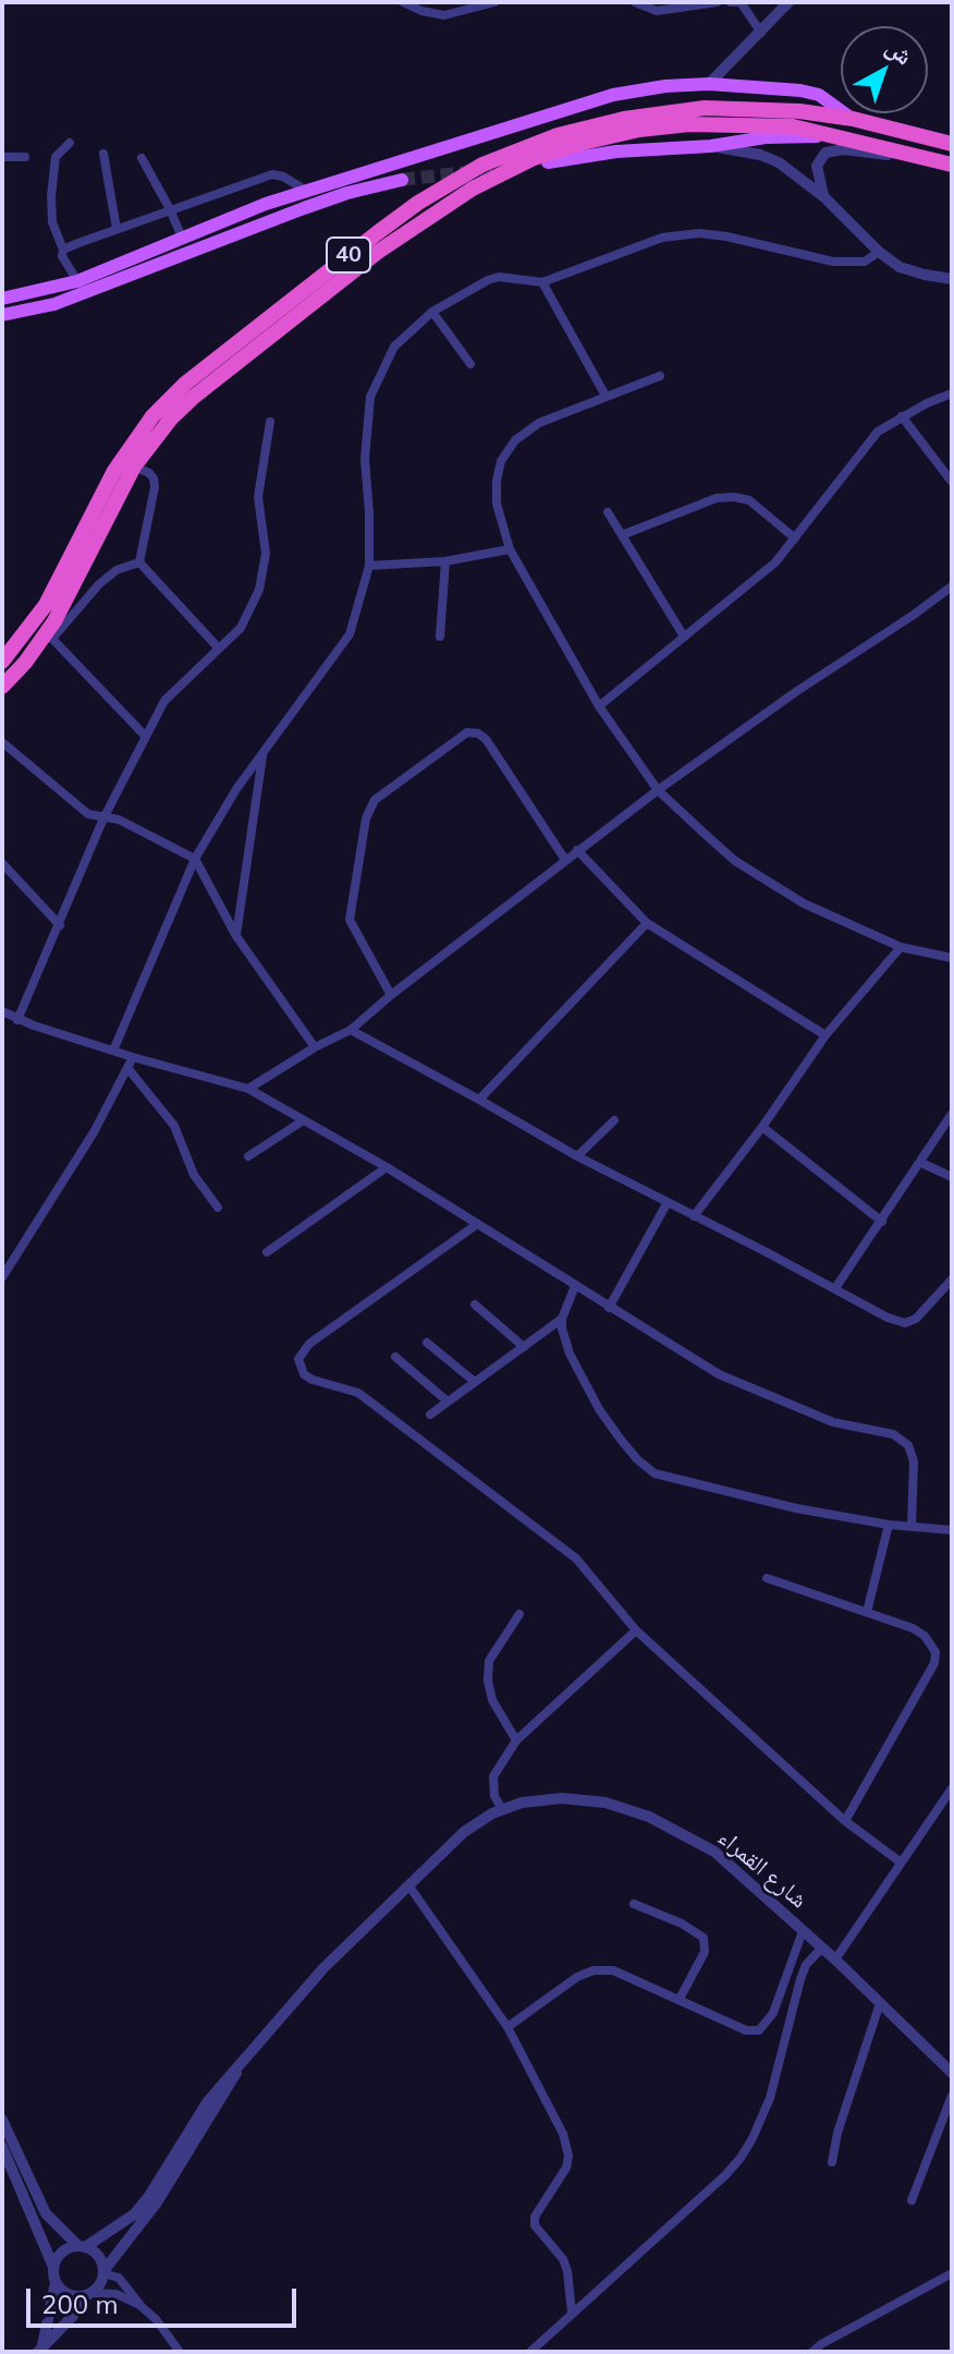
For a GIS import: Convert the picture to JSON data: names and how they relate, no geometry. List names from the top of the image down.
{
  "streets": {
    "highway": ["40"],
    "street": ["شارع القمراء"]
  },
  "scale_bar": "200 m",
  "north": "top right"
}
